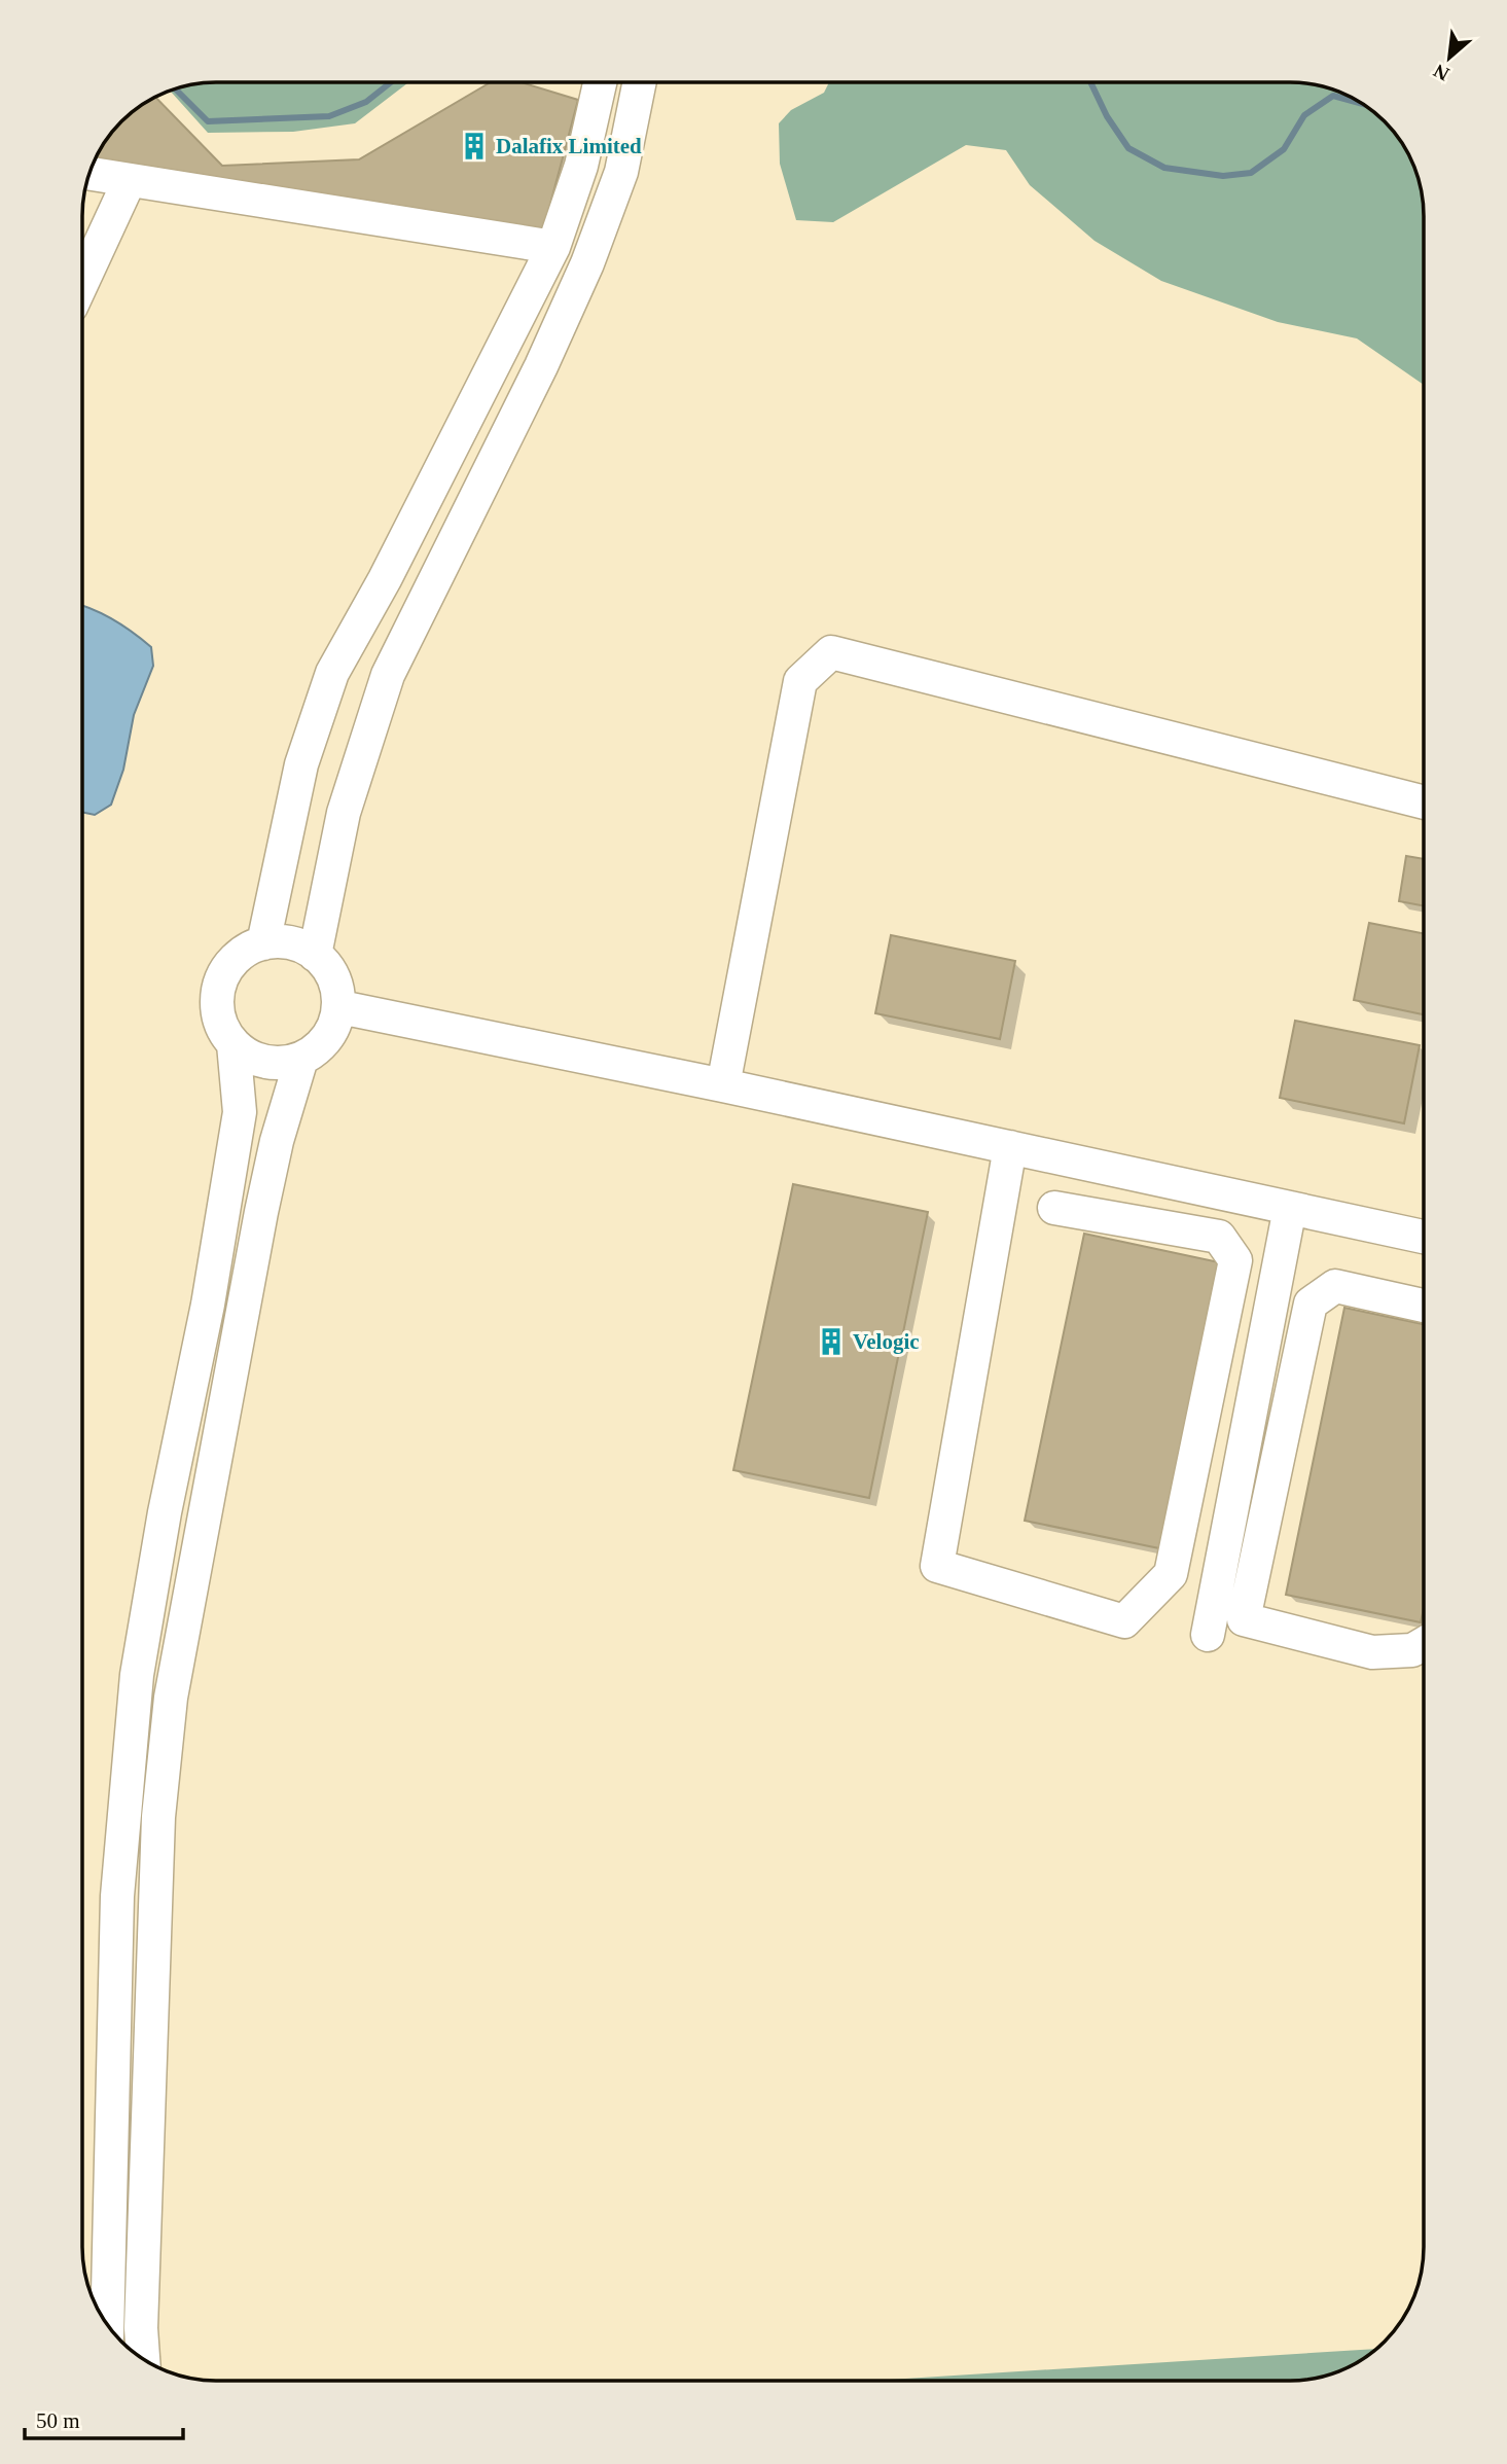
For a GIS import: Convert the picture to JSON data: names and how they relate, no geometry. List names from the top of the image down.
{
  "places": {
    "building": ["Dalafix Limited", "Velogic"]
  },
  "scale_bar": "50 m",
  "north": "bottom left"
}
